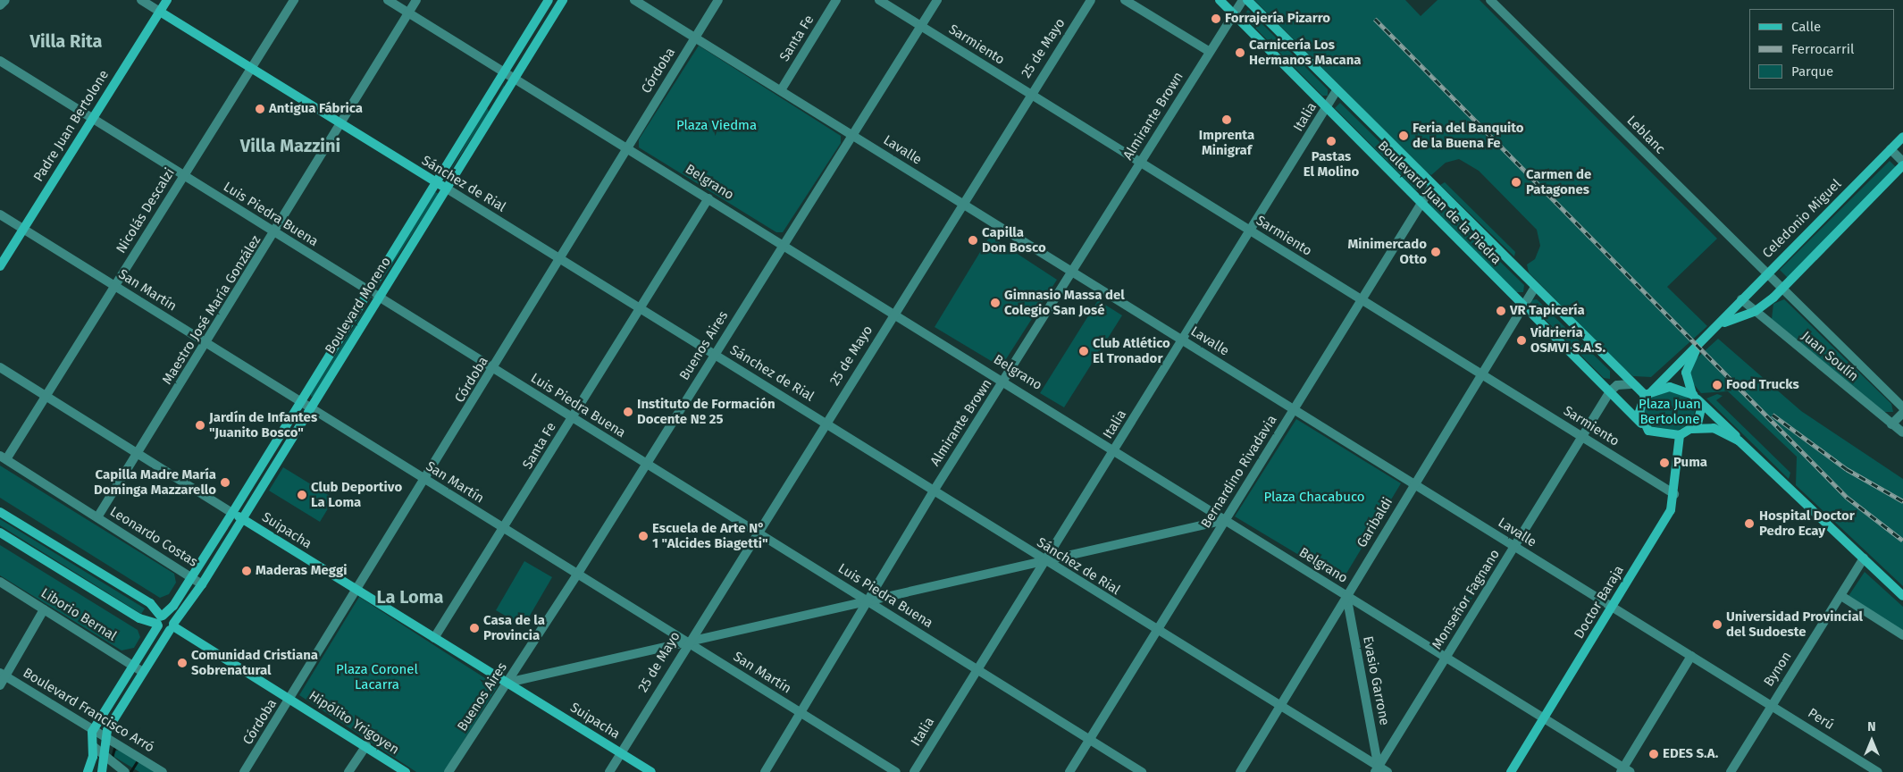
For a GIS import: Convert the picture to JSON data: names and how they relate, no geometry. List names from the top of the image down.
{
  "streets": {
    "main road": [
      "Padre Juan Bertolone",
      "Sánchez de Rial",
      "Boulevard Juan de la Piedra",
      "Celedonio Miguel",
      "Boulevard Moreno",
      "Suipacha",
      "Doctor Baraja",
      "Hipólito Yrigoyen"
    ],
    "street": [
      "Santa Fe",
      "Sarmiento",
      "25 de Mayo",
      "Córdoba",
      "Almirante Brown",
      "Italia",
      "Leblanc",
      "Lavalle",
      "Belgrano",
      "Nicolás Descalzi",
      "Luis Piedra Buena",
      "San Martín",
      "Maestro José María González",
      "Buenos Aires",
      "Juan Soulín",
      "Bernardino Rivadavia",
      "Garibaldi",
      "Leonardo Costas",
      "Monseñor Fagnano",
      "Liborio Bernal",
      "Bynon",
      "Evasio Garrone",
      "Boulevard Francisco Arró",
      "Perú"
    ]
  },
  "crossings": [
    ["Santa Fe", "Lavalle"],
    ["Santa Fe", "Belgrano"],
    ["Santa Fe", "Sánchez de Rial"],
    ["Santa Fe", "Luis Piedra Buena"],
    ["Santa Fe", "San Martín"],
    ["Santa Fe", "Suipacha"],
    ["Sarmiento", "25 de Mayo"],
    ["Sarmiento", "Almirante Brown"],
    ["Sarmiento", "Italia"],
    ["Sarmiento", "Buenos Aires"],
    ["Sarmiento", "Bernardino Rivadavia"],
    ["Sarmiento", "Garibaldi"],
    ["Sarmiento", "Monseñor Fagnano"],
    ["Sarmiento", "Doctor Baraja"],
    ["25 de Mayo", "Lavalle"],
    ["25 de Mayo", "Belgrano"],
    ["25 de Mayo", "Sánchez de Rial"],
    ["25 de Mayo", "Luis Piedra Buena"],
    ["25 de Mayo", "San Martín"],
    ["25 de Mayo", "Suipacha"],
    ["Córdoba", "Lavalle"],
    ["Córdoba", "Belgrano"],
    ["Córdoba", "Sánchez de Rial"],
    ["Córdoba", "Luis Piedra Buena"],
    ["Córdoba", "San Martín"],
    ["Córdoba", "Suipacha"],
    ["Córdoba", "Hipólito Yrigoyen"],
    ["Almirante Brown", "Lavalle"],
    ["Almirante Brown", "Belgrano"],
    ["Almirante Brown", "Sánchez de Rial"],
    ["Almirante Brown", "Boulevard Juan de la Piedra"],
    ["Almirante Brown", "Luis Piedra Buena"],
    ["Almirante Brown", "San Martín"],
    ["Italia", "Lavalle"],
    ["Italia", "Belgrano"],
    ["Italia", "Sánchez de Rial"],
    ["Italia", "Boulevard Juan de la Piedra"],
    ["Italia", "Luis Piedra Buena"],
    ["Padre Juan Bertolone", "Sánchez de Rial"],
    ["Padre Juan Bertolone", "Luis Piedra Buena"],
    ["Padre Juan Bertolone", "San Martín"],
    ["Leblanc", "Celedonio Miguel"],
    ["Leblanc", "Juan Soulín"],
    ["Lavalle", "Buenos Aires"],
    ["Lavalle", "Bernardino Rivadavia"],
    ["Lavalle", "Garibaldi"],
    ["Lavalle", "Monseñor Fagnano"],
    ["Lavalle", "Doctor Baraja"],
    ["Lavalle", "Bynon"],
    ["Lavalle", "Perú"],
    ["Belgrano", "Boulevard Moreno"],
    ["Belgrano", "Maestro José María González"],
    ["Belgrano", "Buenos Aires"],
    ["Belgrano", "Bernardino Rivadavia"],
    ["Belgrano", "Garibaldi"],
    ["Belgrano", "Monseñor Fagnano"],
    ["Belgrano", "Doctor Baraja"],
    ["Belgrano", "Evasio Garrone"],
    ["Sánchez de Rial", "Nicolás Descalzi"],
    ["Sánchez de Rial", "Boulevard Moreno"],
    ["Sánchez de Rial", "Maestro José María González"],
    ["Sánchez de Rial", "Buenos Aires"],
    ["Sánchez de Rial", "Bernardino Rivadavia"],
    ["Sánchez de Rial", "Garibaldi"],
    ["Sánchez de Rial", "Monseñor Fagnano"],
    ["Sánchez de Rial", "Evasio Garrone"],
    ["Boulevard Juan de la Piedra", "Celedonio Miguel"],
    ["Boulevard Juan de la Piedra", "Bernardino Rivadavia"],
    ["Boulevard Juan de la Piedra", "Garibaldi"],
    ["Boulevard Juan de la Piedra", "Monseñor Fagnano"],
    ["Boulevard Juan de la Piedra", "Doctor Baraja"],
    ["Nicolás Descalzi", "Luis Piedra Buena"],
    ["Nicolás Descalzi", "San Martín"],
    ["Nicolás Descalzi", "Suipacha"],
    ["Nicolás Descalzi", "Leonardo Costas"],
    ["Luis Piedra Buena", "Boulevard Moreno"],
    ["Luis Piedra Buena", "Maestro José María González"],
    ["Luis Piedra Buena", "Buenos Aires"],
    ["Luis Piedra Buena", "Bernardino Rivadavia"],
    ["Celedonio Miguel", "Juan Soulín"],
    ["Celedonio Miguel", "Doctor Baraja"],
    ["San Martín", "Boulevard Moreno"],
    ["San Martín", "Maestro José María González"],
    ["San Martín", "Buenos Aires"],
    ["Boulevard Moreno", "Suipacha"],
    ["Boulevard Moreno", "Leonardo Costas"],
    ["Boulevard Moreno", "Liborio Bernal"],
    ["Boulevard Moreno", "Boulevard Francisco Arró"],
    ["Boulevard Moreno", "Hipólito Yrigoyen"],
    ["Maestro José María González", "Suipacha"],
    ["Maestro José María González", "Leonardo Costas"],
    ["Buenos Aires", "Suipacha"],
    ["Garibaldi", "Evasio Garrone"],
    ["Monseñor Fagnano", "Evasio Garrone"],
    ["Bynon", "Perú"]
  ],
  "districts": ["Villa Rita", "Villa Mazzini", "La Loma"],
  "parks": [
    "Plaza Viedma",
    "Plaza Juan Bertolone",
    "Plaza Chacabuco",
    "Plaza Coronel Lacarra"
  ],
  "places": [
    "Forrajería Pizarro",
    "Carnicería Los Hermanos Macana",
    "Antigua Fábrica",
    "Imprenta Minigraf",
    "Feria del Banquito de la Buena Fe",
    "Pastas El Molino",
    "Carmen de Patagones",
    "Capilla Don Bosco",
    "Minimercado Otto",
    "Gimnasio Massa del Colegio San José",
    "VR Tapicería",
    "Vidriería OSMVI S.A.S.",
    "Club Atlético El Tronador",
    "Food Trucks",
    "Instituto de Formación Docente Nº 25",
    "Jardín de Infantes \"Juanito Bosco\"",
    "Puma",
    "Capilla Madre María Dominga Mazzarello",
    "Club Deportivo La Loma",
    "Hospital Doctor Pedro Ecay",
    "Escuela de Arte N° 1 \"Alcides Biagetti\"",
    "Maderas Meggi",
    "Universidad Provincial del Sudoeste",
    "Casa de la Provincia",
    "Comunidad Cristiana Sobrenatural",
    "EDES S.A."
  ],
  "legend": ["Calle", "Ferrocarril", "Parque"],
  "north": "top"
}
